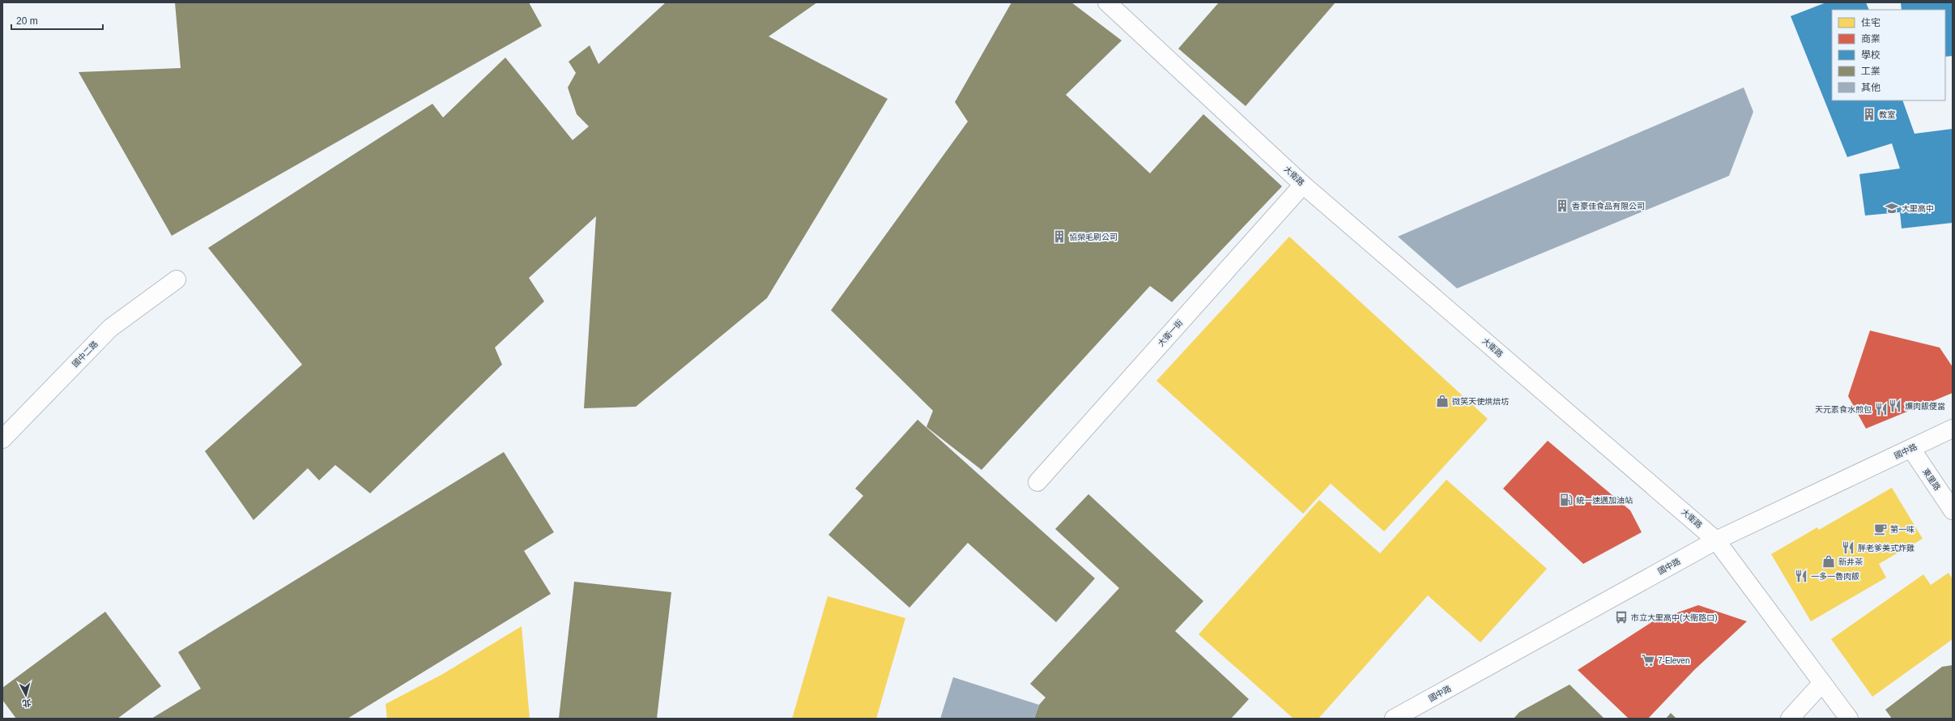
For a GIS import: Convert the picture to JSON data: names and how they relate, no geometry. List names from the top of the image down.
{
  "streets": {
    "street": [
      "大衛路",
      "大衛一街",
      "國中二路",
      "國中路",
      "東里路"
    ]
  },
  "crossings": [
    ["大衛路", "大衛一街"],
    ["大衛路", "國中路"],
    ["國中路", "東里路"]
  ],
  "places": {
    "building": ["教室", "香豪佳食品有限公司", "協榮毛刷公司"],
    "school or university": ["大里高中"],
    "shop": ["微笑天使烘焙坊", "新井茶"],
    "restaurant": [
      "爌肉飯便當",
      "天元素食水煎包",
      "胖老爹美式炸雞",
      "一多一魯肉飯"
    ],
    "fuel station": ["統一速邁加油站"],
    "cafe": ["第一味"],
    "bus stop": ["市立大里高中(大衛路口)"],
    "supermarket": ["7-Eleven"]
  },
  "legend": [
    "住宅",
    "商業",
    "學校",
    "工業",
    "其他"
  ],
  "scale_bar": "20 m",
  "north": "bottom"
}
